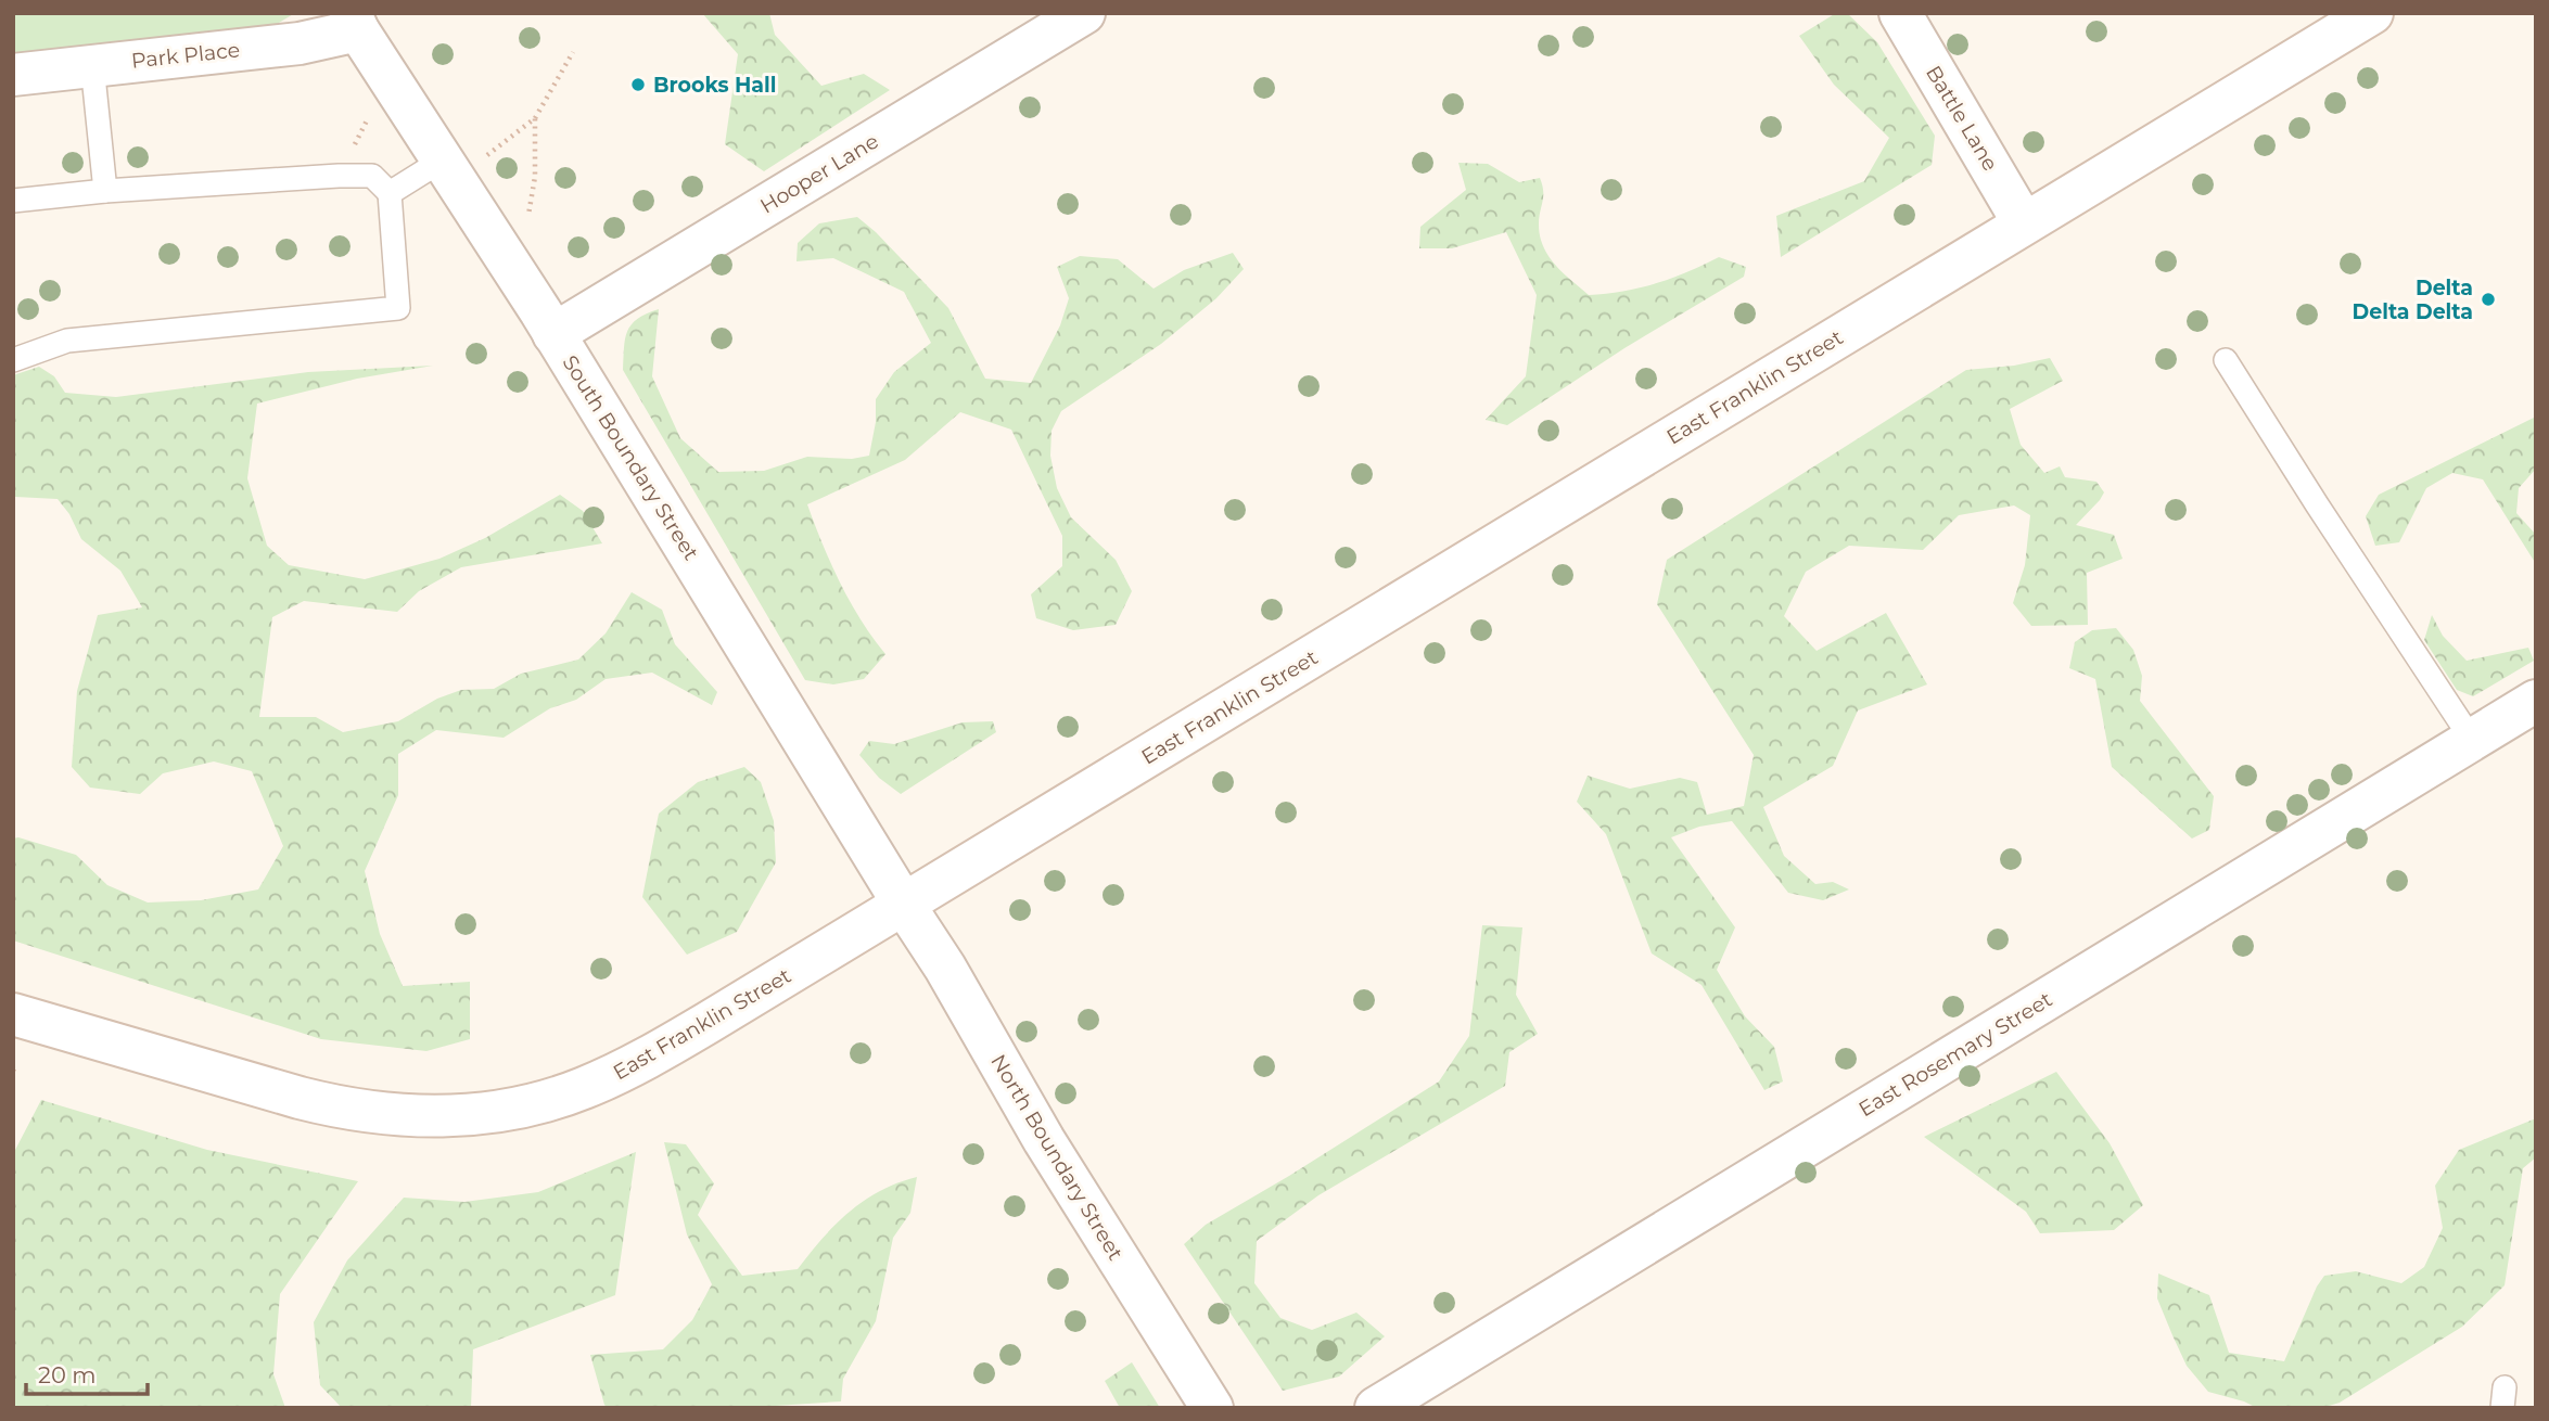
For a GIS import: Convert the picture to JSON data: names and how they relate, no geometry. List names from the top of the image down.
{
  "streets": {
    "street": [
      "Park Place",
      "Battle Lane",
      "Hooper Lane",
      "East Franklin Street",
      "South Boundary Street",
      "East Rosemary Street",
      "North Boundary Street"
    ]
  },
  "crossings": [
    ["Park Place", "South Boundary Street"],
    ["Battle Lane", "East Franklin Street"],
    ["Hooper Lane", "South Boundary Street"],
    ["East Franklin Street", "South Boundary Street"],
    ["East Franklin Street", "North Boundary Street"],
    ["South Boundary Street", "North Boundary Street"]
  ],
  "places": ["Brooks Hall", "Delta Delta Delta"],
  "scale_bar": "20 m"
}
